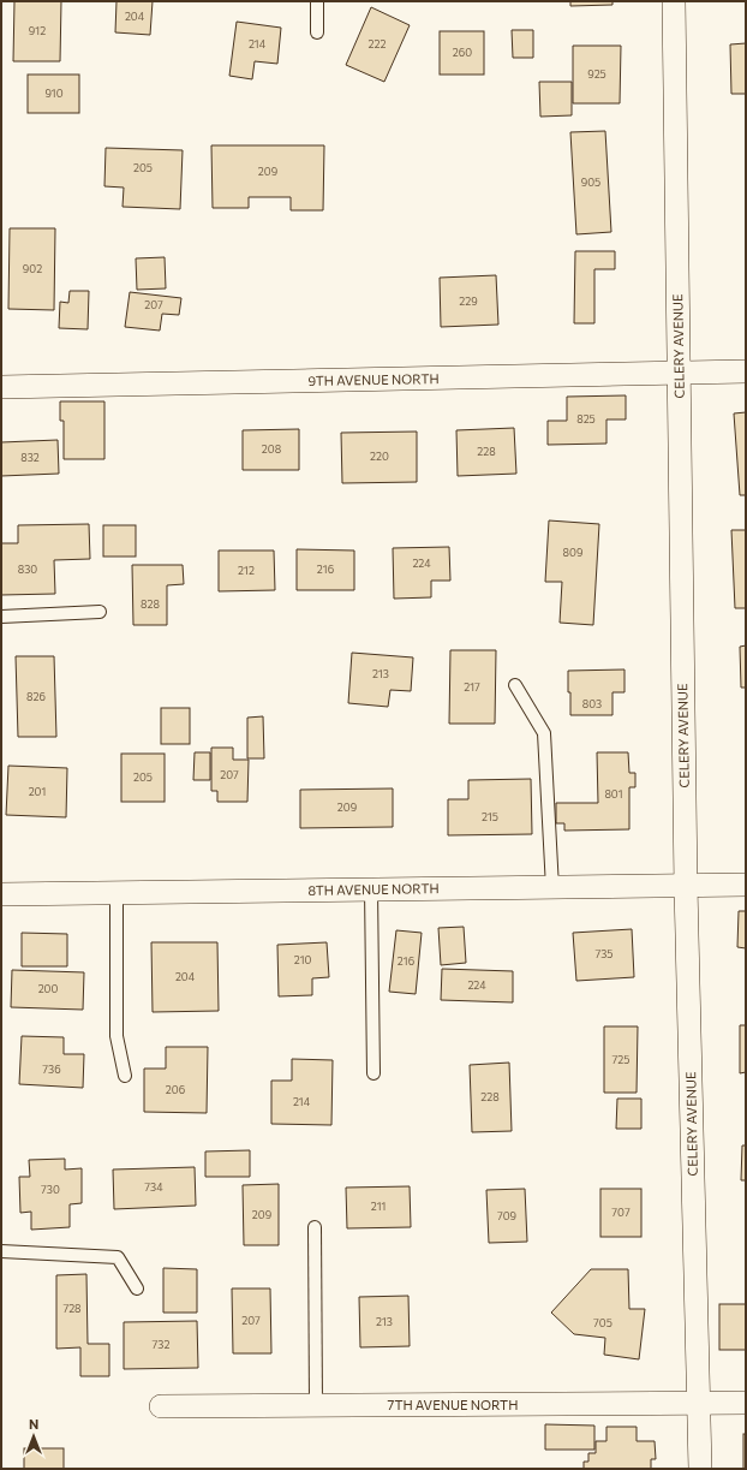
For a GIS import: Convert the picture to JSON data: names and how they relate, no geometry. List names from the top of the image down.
{
  "streets": {
    "street": [
      "CELERY AVENUE",
      "9TH AVENUE NORTH",
      "8TH AVENUE NORTH",
      "7TH AVENUE NORTH"
    ]
  },
  "crossings": [
    ["CELERY AVENUE", "9TH AVENUE NORTH"],
    ["CELERY AVENUE", "8TH AVENUE NORTH"],
    ["CELERY AVENUE", "7TH AVENUE NORTH"]
  ],
  "house_numbers": [
    "204",
    "912",
    "214",
    "222",
    "260",
    "925",
    "910",
    "205",
    "209",
    "905",
    "902",
    "229",
    "207",
    "825",
    "208",
    "228",
    "220",
    "832",
    "809",
    "224",
    "830",
    "216",
    "212",
    "828",
    "213",
    "217",
    "826",
    "803",
    "207",
    "205",
    "201",
    "801",
    "209",
    "215",
    "735",
    "210",
    "216",
    "204",
    "224",
    "200",
    "725",
    "736",
    "206",
    "228",
    "214",
    "734",
    "730",
    "211",
    "707",
    "209",
    "709",
    "728",
    "207",
    "213",
    "705",
    "732"
  ],
  "north": "top"
}
